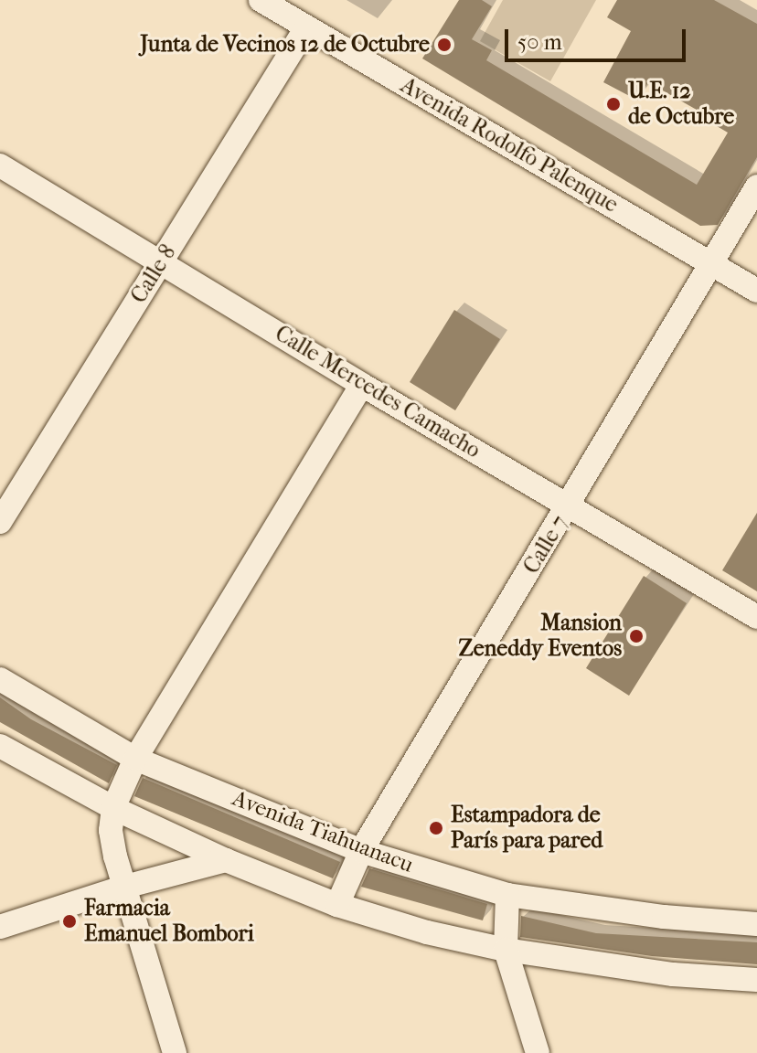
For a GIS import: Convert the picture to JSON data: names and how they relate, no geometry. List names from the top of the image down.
{
  "streets": {
    "street": [
      "Avenida Rodolfo Palenque",
      "Calle 8",
      "Calle Mercedes Camacho",
      "Calle 7",
      "Avenida Tiahuanacu"
    ]
  },
  "crossings": [
    ["Avenida Rodolfo Palenque", "Calle 8"],
    ["Avenida Rodolfo Palenque", "Calle 7"],
    ["Calle 8", "Calle Mercedes Camacho"],
    ["Calle Mercedes Camacho", "Calle 7"],
    ["Calle 7", "Avenida Tiahuanacu"]
  ],
  "places": [
    "Junta de Vecinos 12 de Octubre",
    "U.E. 12 de Octubre",
    "Mansion Zeneddy Eventos",
    "Estampadora de París para pared",
    "Farmacia Emanuel Bombori"
  ],
  "scale_bar": "50 m"
}
